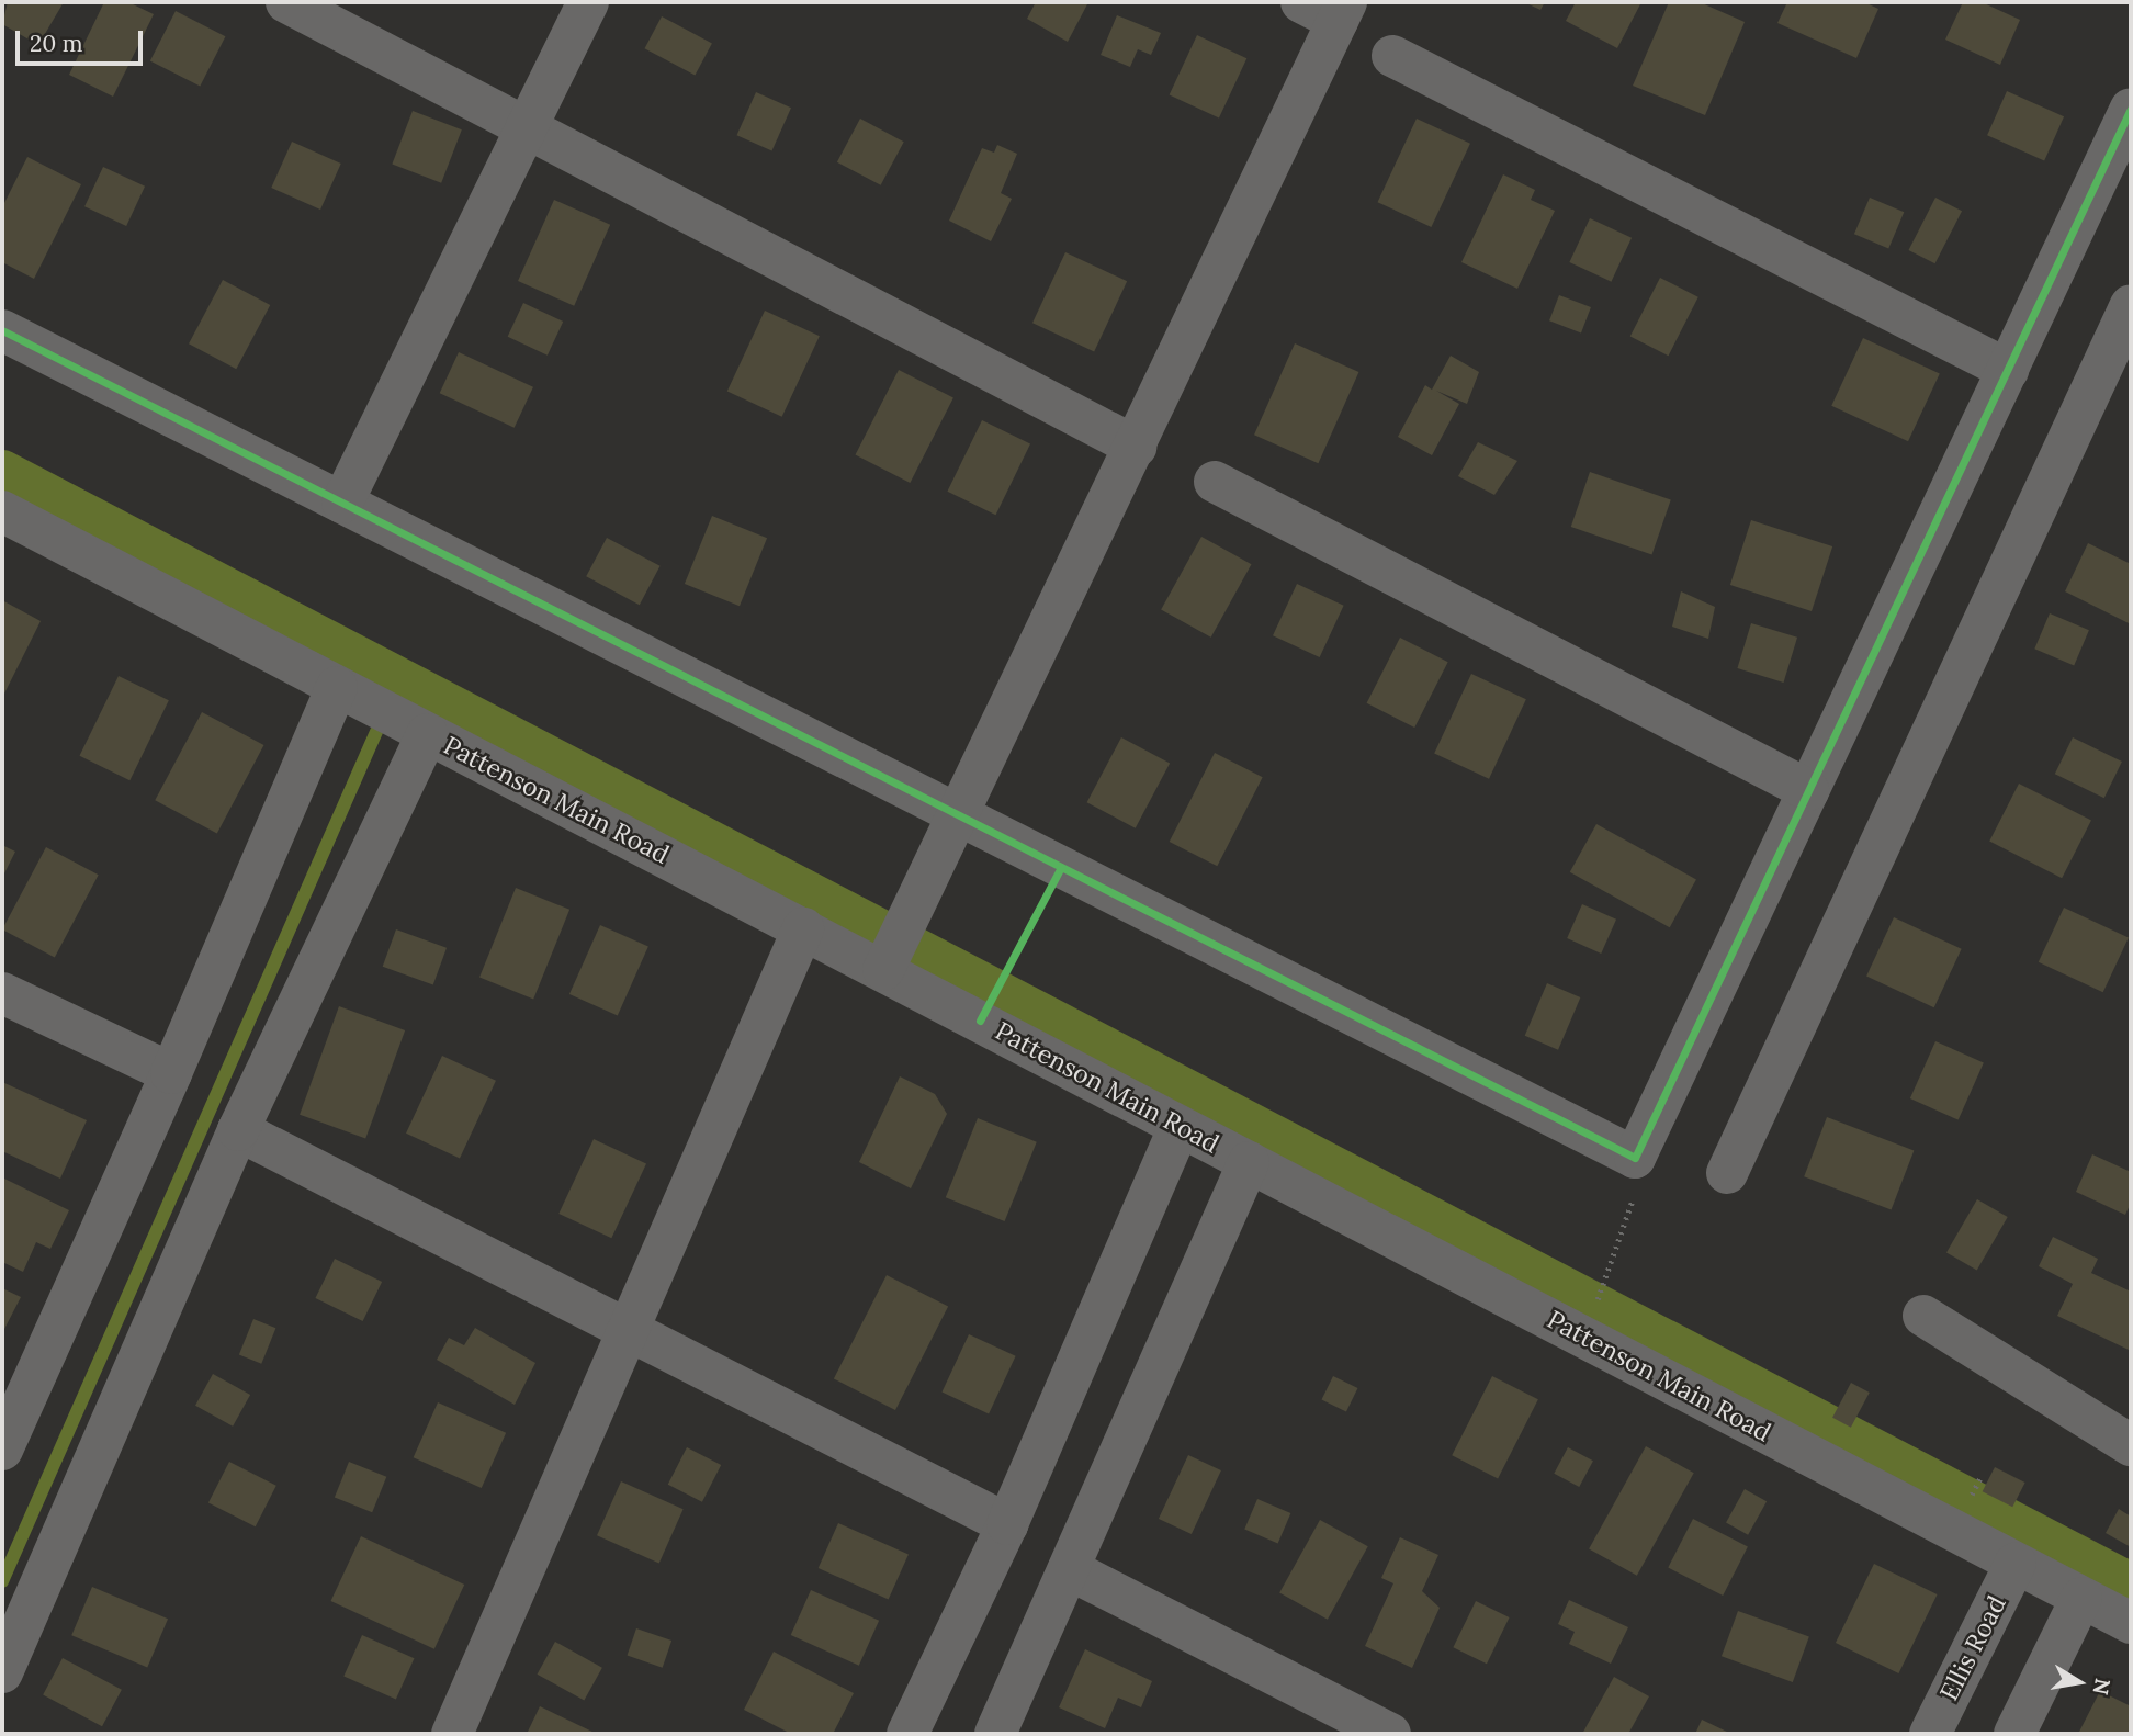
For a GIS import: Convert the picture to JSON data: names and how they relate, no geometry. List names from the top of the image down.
{
  "streets": {
    "street": ["Pattenson Main Road", "Ellis Road"]
  },
  "crossings": [
    ["Pattenson Main Road", "Ellis Road"]
  ],
  "scale_bar": "20 m",
  "north": "right"
}
